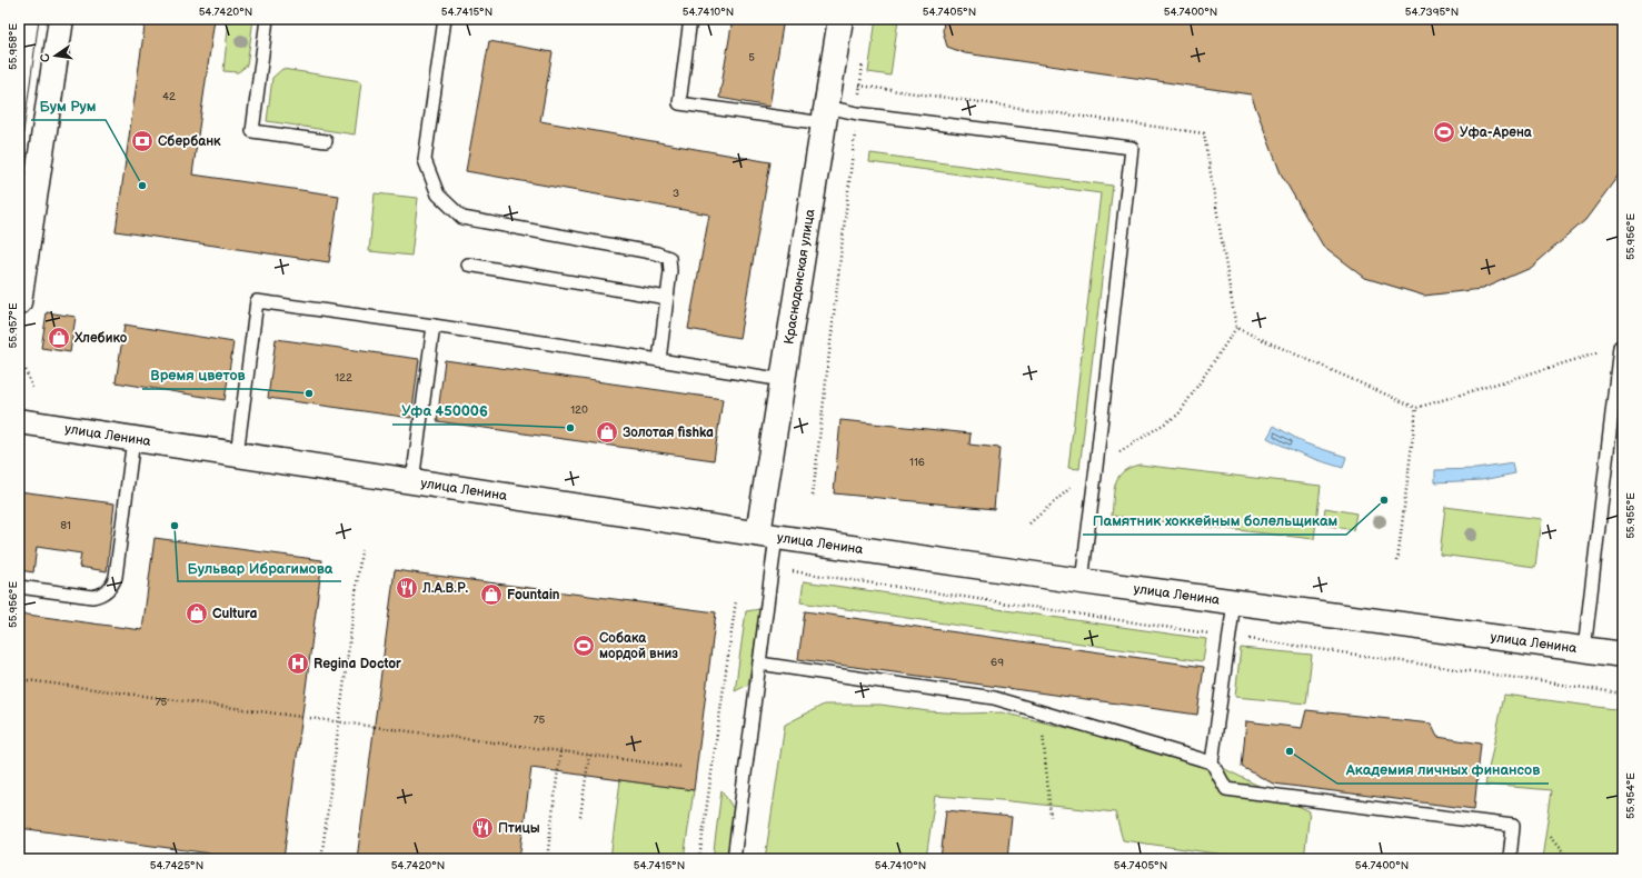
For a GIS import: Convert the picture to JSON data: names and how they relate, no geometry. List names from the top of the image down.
{
  "streets": {
    "main road": ["Краснодонская улица", "улица Ленина"]
  },
  "crossings": [
    ["Краснодонская улица", "улица Ленина"]
  ],
  "places": {
    "sports": ["Уфа-Арена", "Собака мордой вниз"],
    "bank": ["Сбербанк"],
    "other": [
      "Бум Рум",
      "Время цветов",
      "Уфа 450006",
      "Памятник хоккейным болельщикам",
      "Бульвар Ибрагимова",
      "Академия личных финансов"
    ],
    "shop": [
      "Хлебико",
      "Золотая fishka",
      "Fountain",
      "Cultura"
    ],
    "restaurant": ["Л.А.В.Р.", "Птицы"],
    "hospital": ["Regina Doctor"]
  },
  "house_numbers": [
    "5",
    "42",
    "3",
    "122",
    "120",
    "116",
    "81",
    "69",
    "75",
    "75"
  ],
  "north": "left",
  "coordinates": [
    "54.7420°N",
    "54.7415°N",
    "54.7410°N",
    "54.7405°N",
    "54.7400°N",
    "54.7395°N",
    "55.958°E",
    "55.956°E",
    "55.957°E",
    "55.955°E",
    "55.954°E",
    "54.7425°N"
  ]
}
